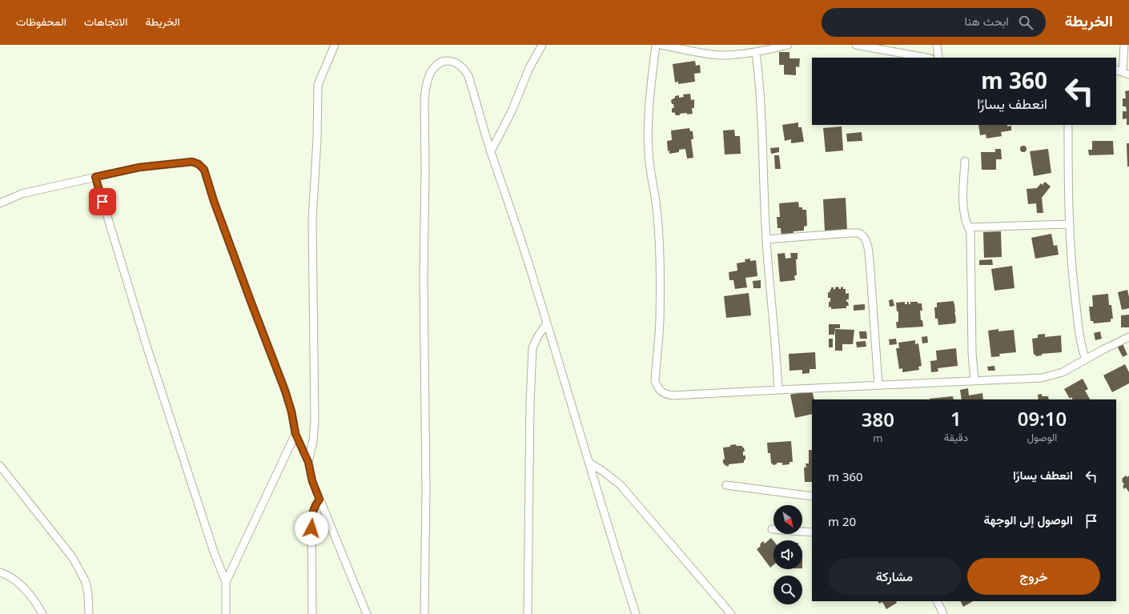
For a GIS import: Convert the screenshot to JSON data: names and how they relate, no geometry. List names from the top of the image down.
{
  "north": "bottom right",
  "page": {
    "header": "الخريطة",
    "search": "ابحث هنا",
    "nav": ["الخريطة", "الاتجاهات", "المحفوظات"],
    "turn": ["360 m", "انعطف يسارًا"],
    "eta": [
      "09:10",
      "الوصول",
      "1",
      "دقيقة",
      "380",
      "m"
    ],
    "list": [
      {
        "name": "انعطف يسارًا",
        "value": "360 m"
      },
      {
        "name": "الوصول إلى الوجهة",
        "value": "20 m"
      }
    ],
    "buttons": ["خروج", "مشاركة"]
  }
}
